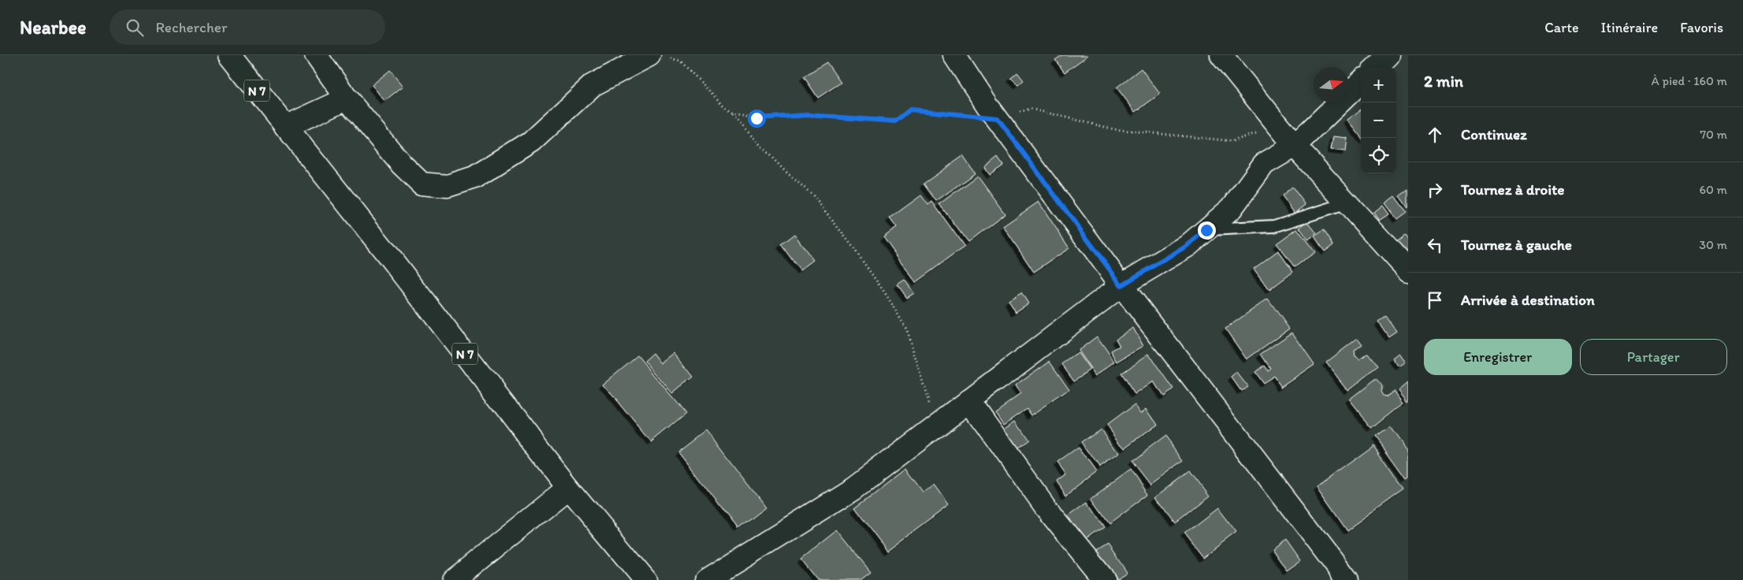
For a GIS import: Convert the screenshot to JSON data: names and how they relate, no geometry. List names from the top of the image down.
{
  "streets": {
    "main road": ["N 7"]
  },
  "north": "right",
  "page": {
    "header": "Nearbee",
    "search": "Rechercher",
    "nav": ["Carte", "Itinéraire", "Favoris"],
    "heading": ["2 min", "À pied · 160 m"],
    "map_buttons": ["+", "−"],
    "list": [
      ["Continuez", "70 m"],
      ["Tournez à droite", "60 m"],
      ["Tournez à gauche", "30 m"],
      "Arrivée à destination"
    ],
    "buttons": ["Enregistrer", "Partager"]
  }
}
